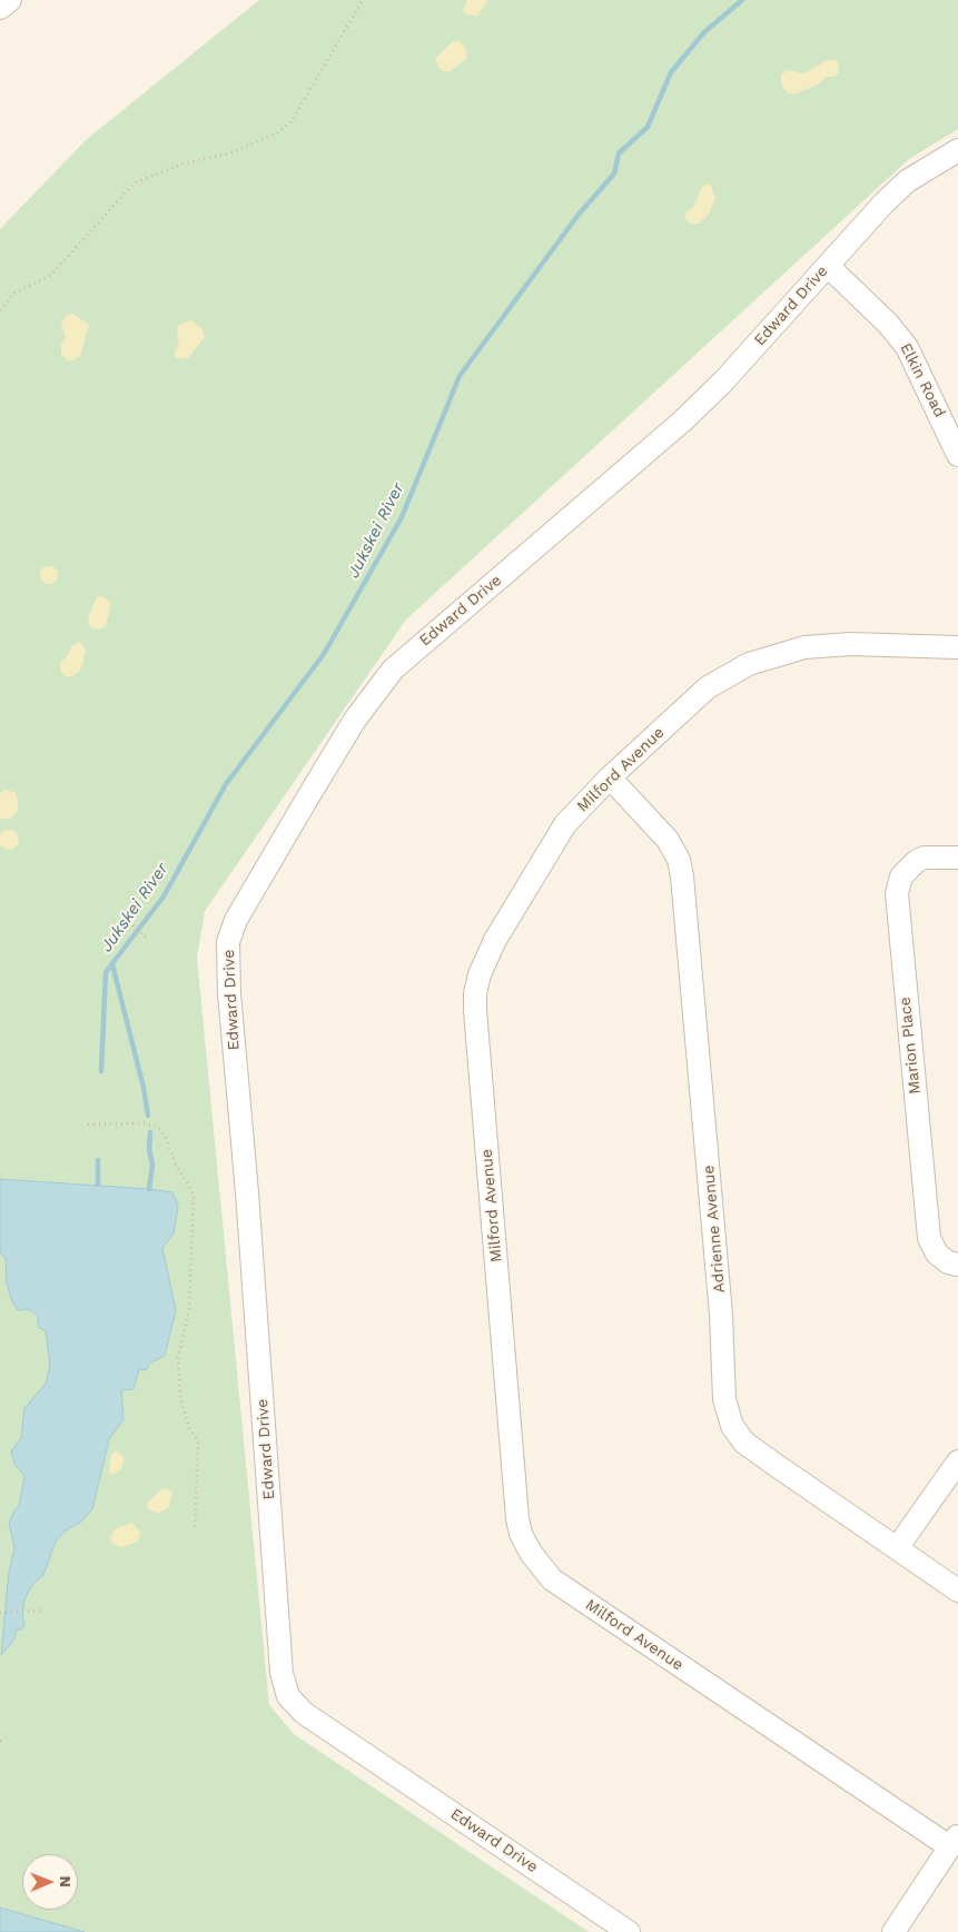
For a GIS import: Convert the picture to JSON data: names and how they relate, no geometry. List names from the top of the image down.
{
  "streets": {
    "street": [
      "Edward Drive",
      "Elkin Road",
      "Milford Avenue",
      "Marion Place",
      "Adrienne Avenue"
    ]
  },
  "crossings": [
    ["Edward Drive", "Elkin Road"],
    ["Milford Avenue", "Adrienne Avenue"]
  ],
  "water": ["Jukskei River"],
  "north": "right"
}
